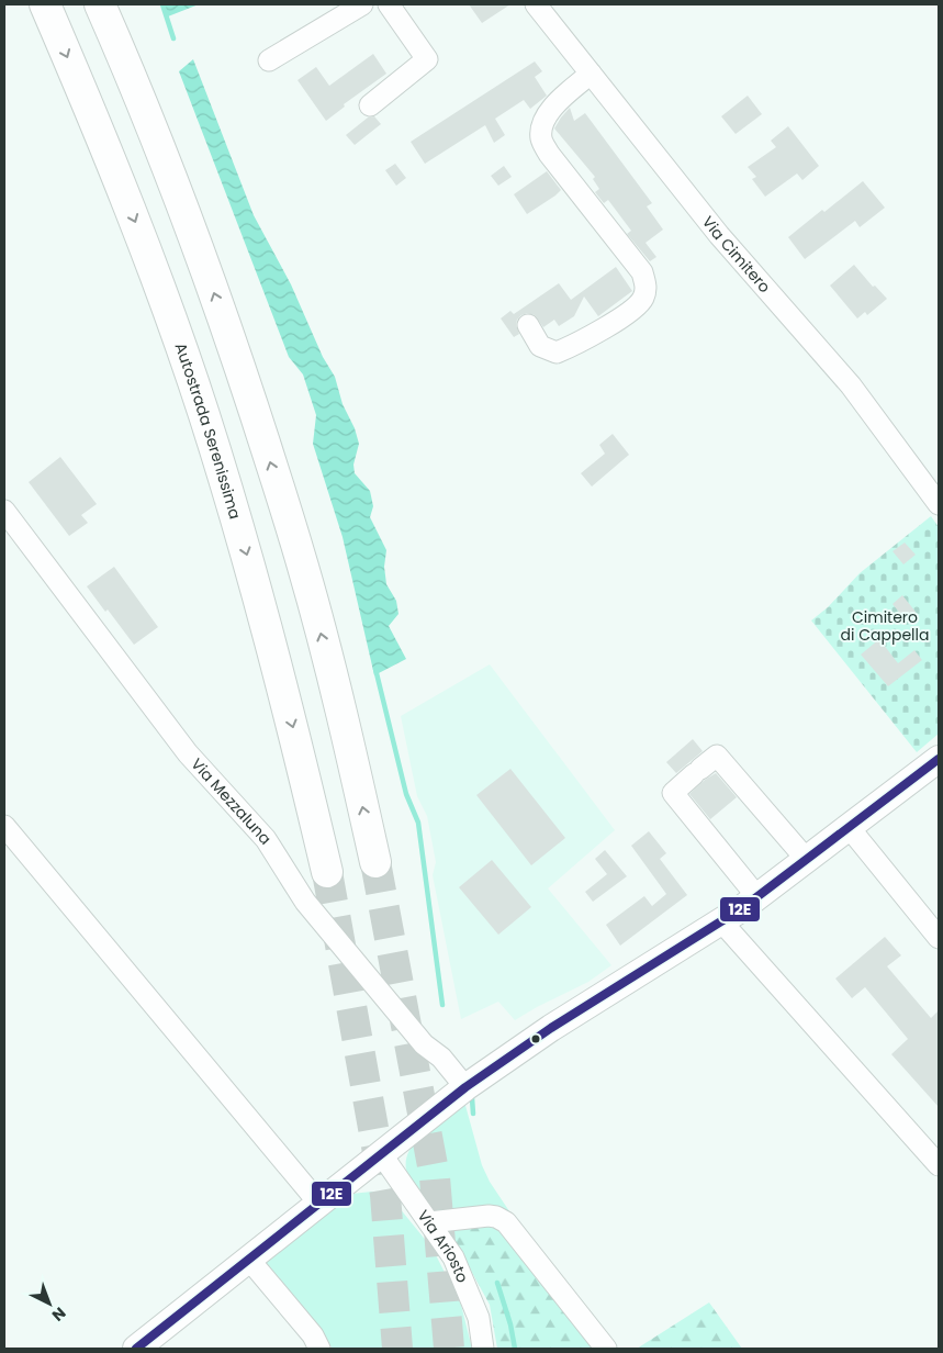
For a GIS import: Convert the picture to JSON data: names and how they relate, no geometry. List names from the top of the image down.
{
  "streets": {
    "highway": ["Autostrada Serenissima"],
    "street": ["Via Cimitero", "Via Mezzaluna", "Via Ariosto"]
  },
  "parks": ["Cimitero di Cappella"],
  "lines": ["transit line 12E"],
  "north": "bottom right"
}
